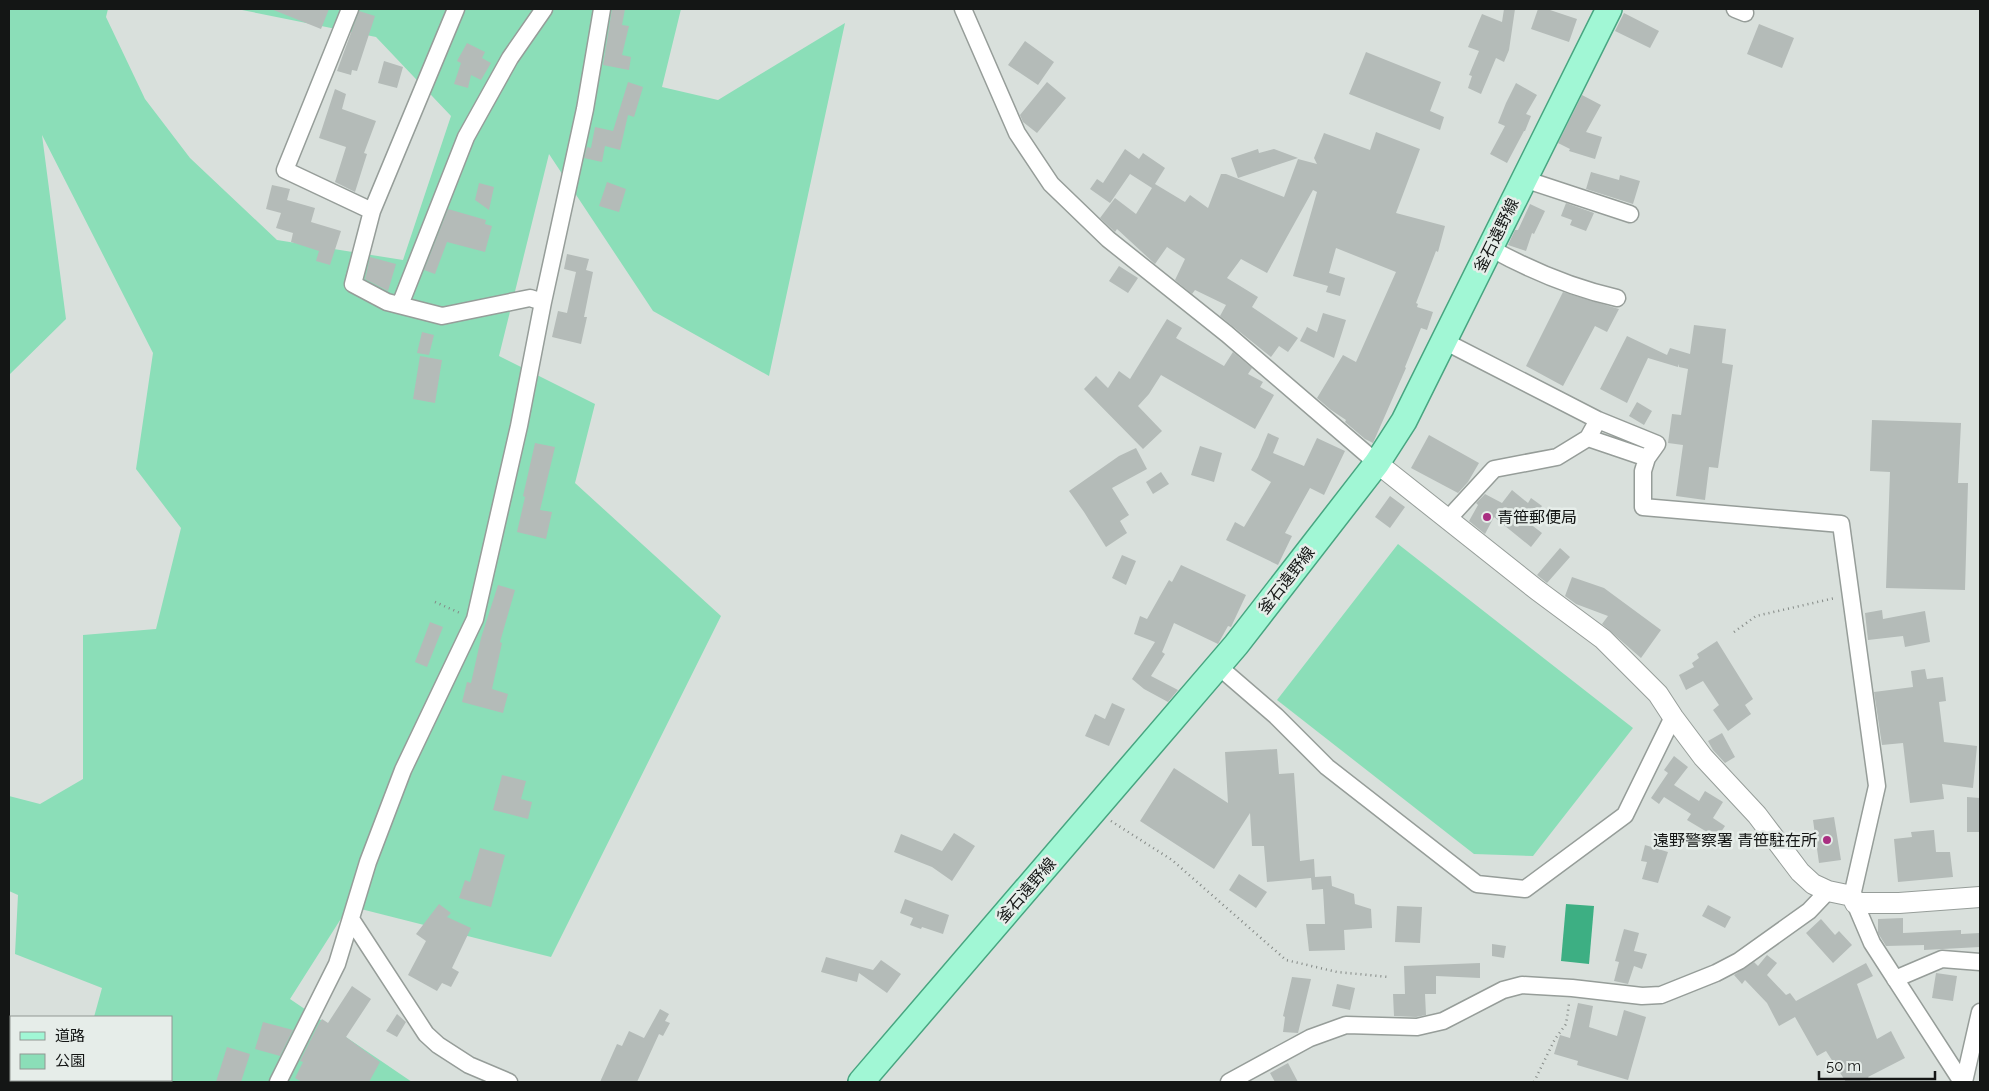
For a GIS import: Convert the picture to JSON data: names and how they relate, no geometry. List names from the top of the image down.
{
  "streets": {
    "main road": ["釜石遠野線"]
  },
  "places": ["青笹郵便局", "遠野警察署 青笹駐在所"],
  "legend": ["道路", "公園"],
  "scale_bar": "50 m"
}
